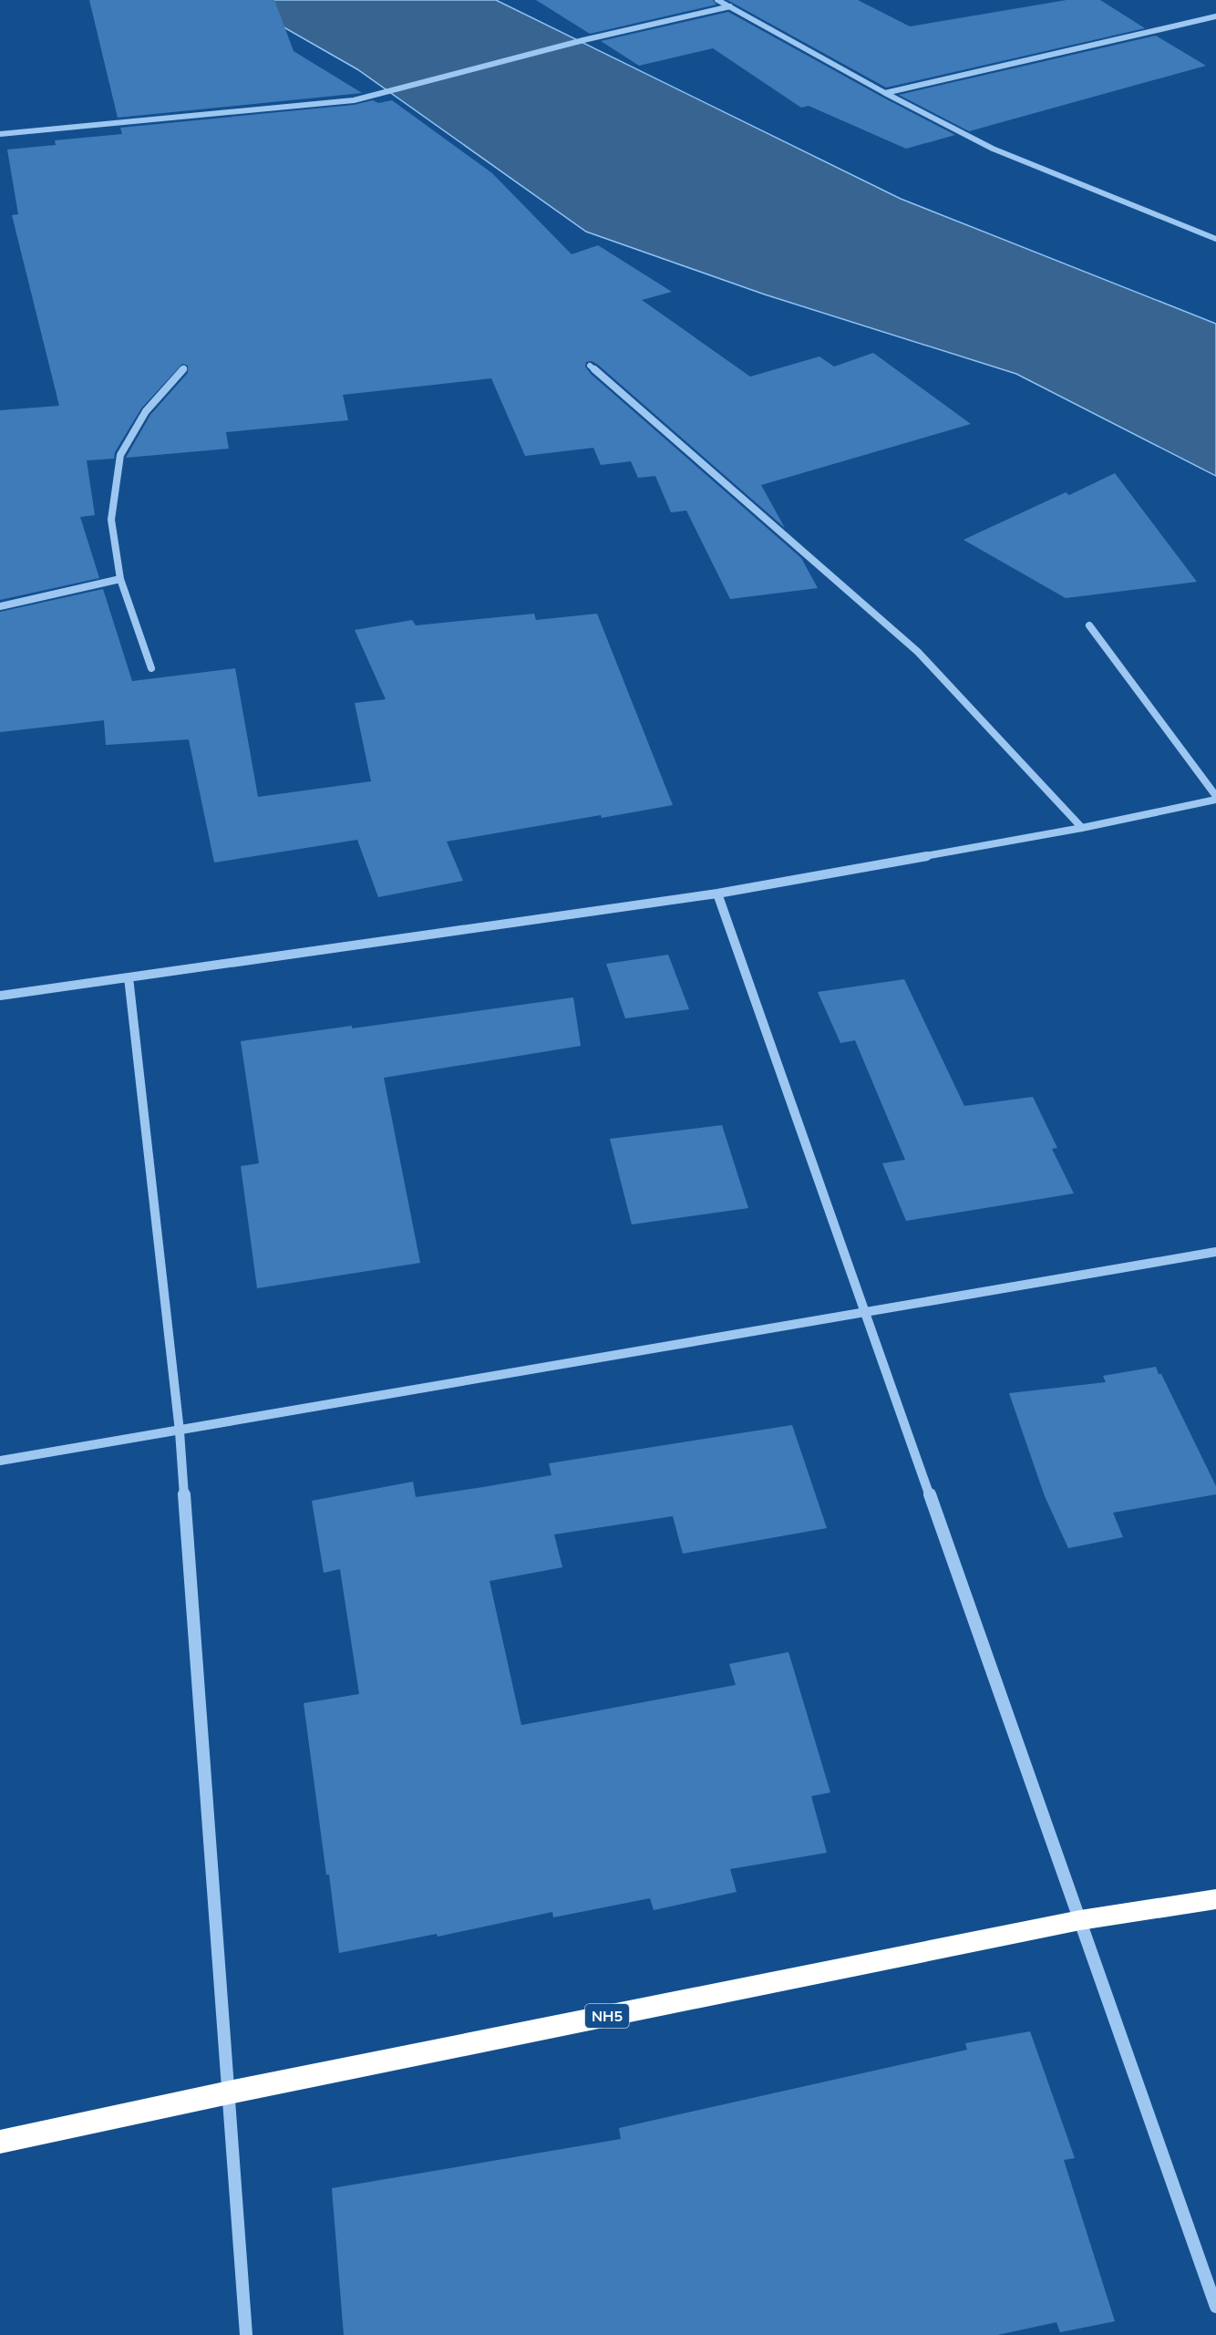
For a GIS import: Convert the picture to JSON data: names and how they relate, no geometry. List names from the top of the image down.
{
  "streets": {
    "highway": ["NH5"]
  }
}
